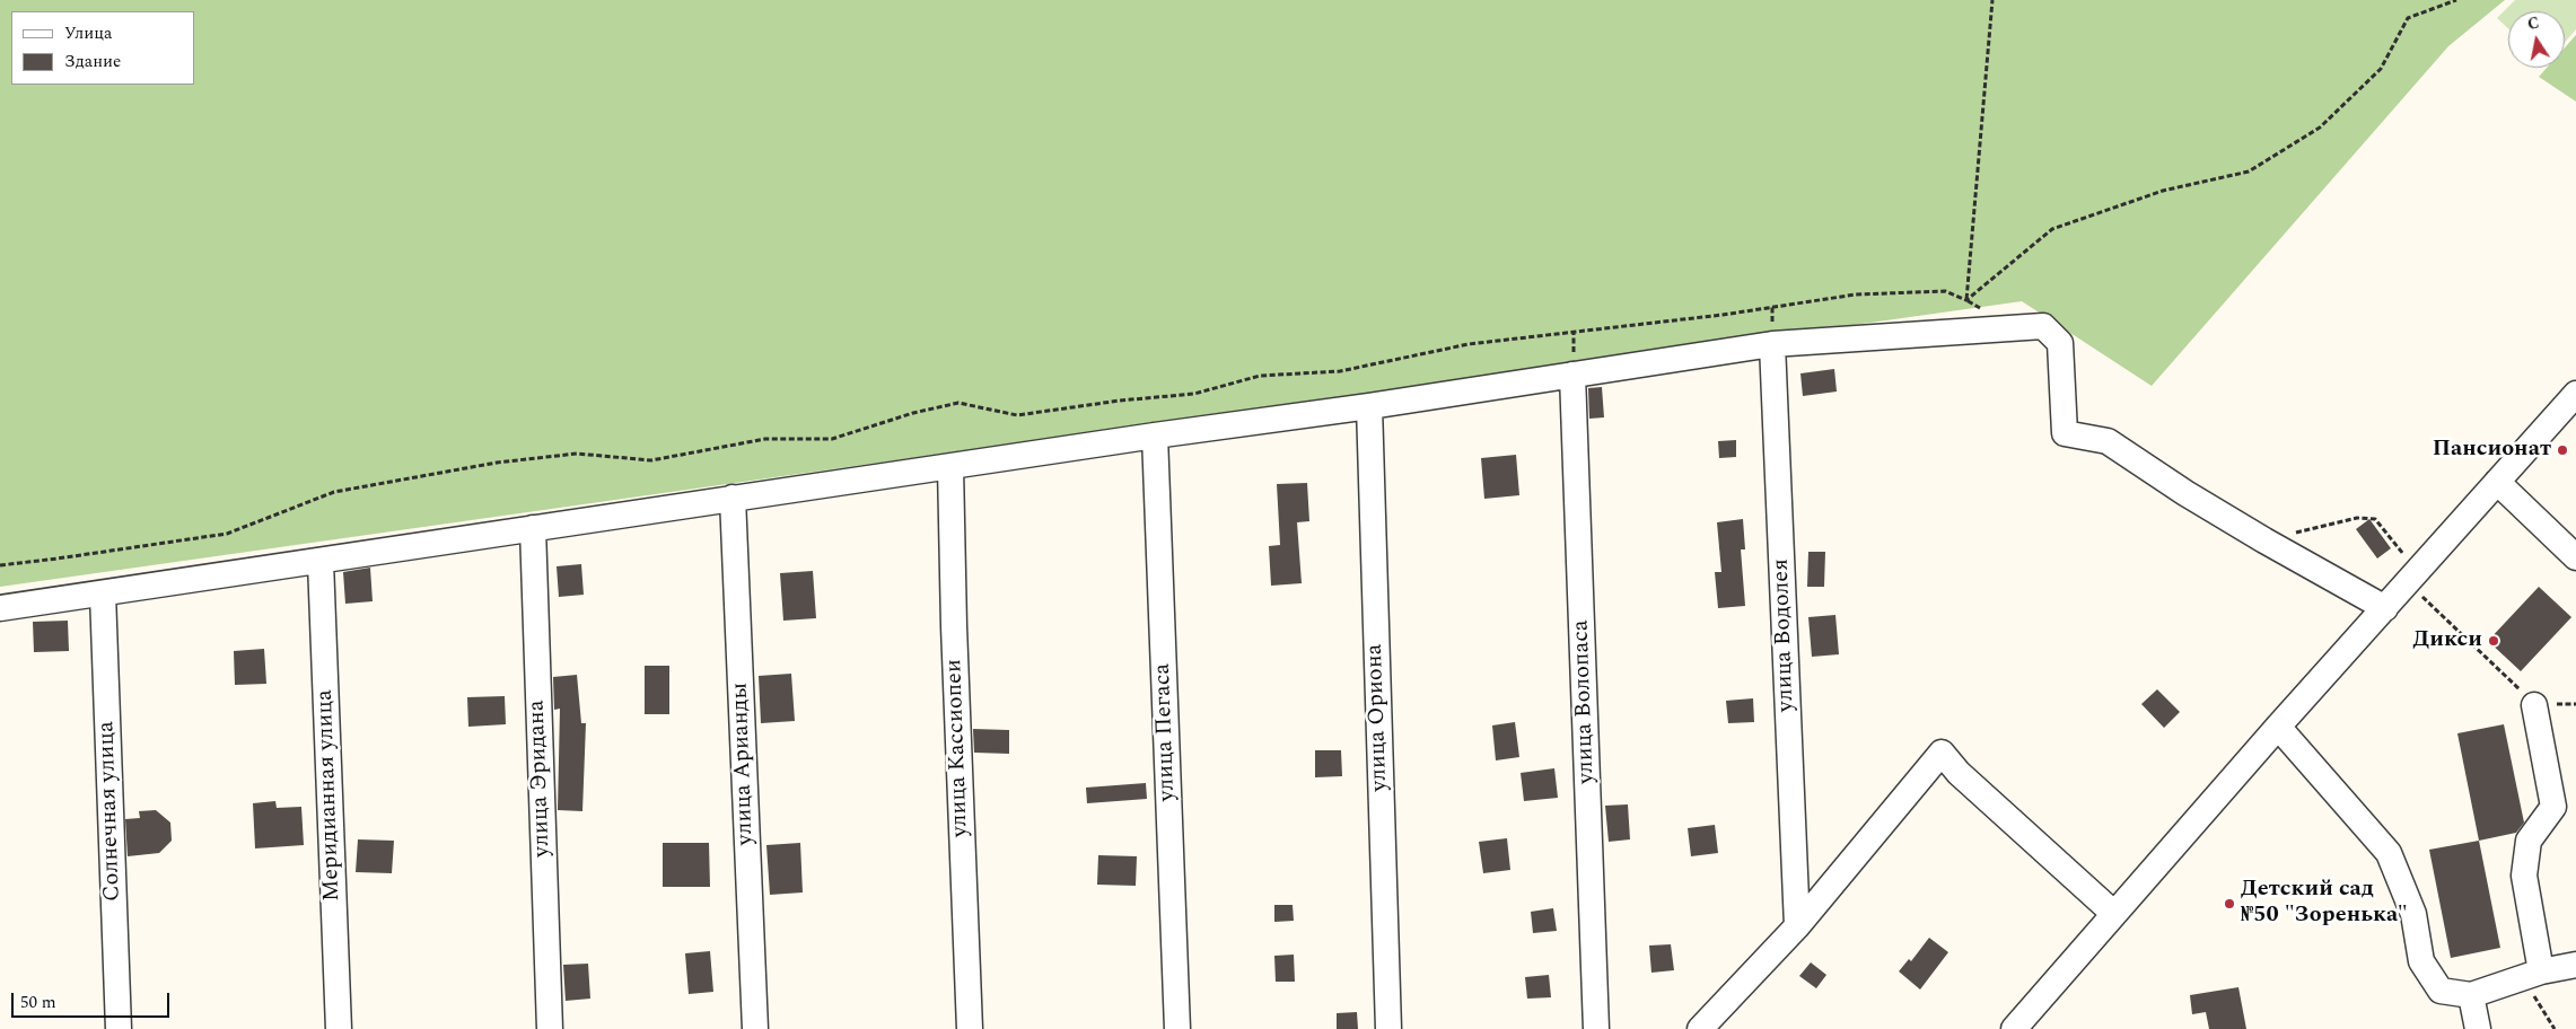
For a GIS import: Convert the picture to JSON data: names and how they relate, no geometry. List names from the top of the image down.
{
  "streets": {
    "street": [
      "улица Водолея",
      "улица Волопаса",
      "улица Ориона",
      "улица Пегаса",
      "улица Кассиопеи",
      "улица Арианды",
      "улица Эридана",
      "Меридианная улица",
      "Солнечная улица"
    ]
  },
  "places": ["Пансионат", "Дикси", "Детский сад №50 \"Зоренька\""],
  "legend": ["Улица", "Здание"],
  "scale_bar": "50 m",
  "north": "top"
}
